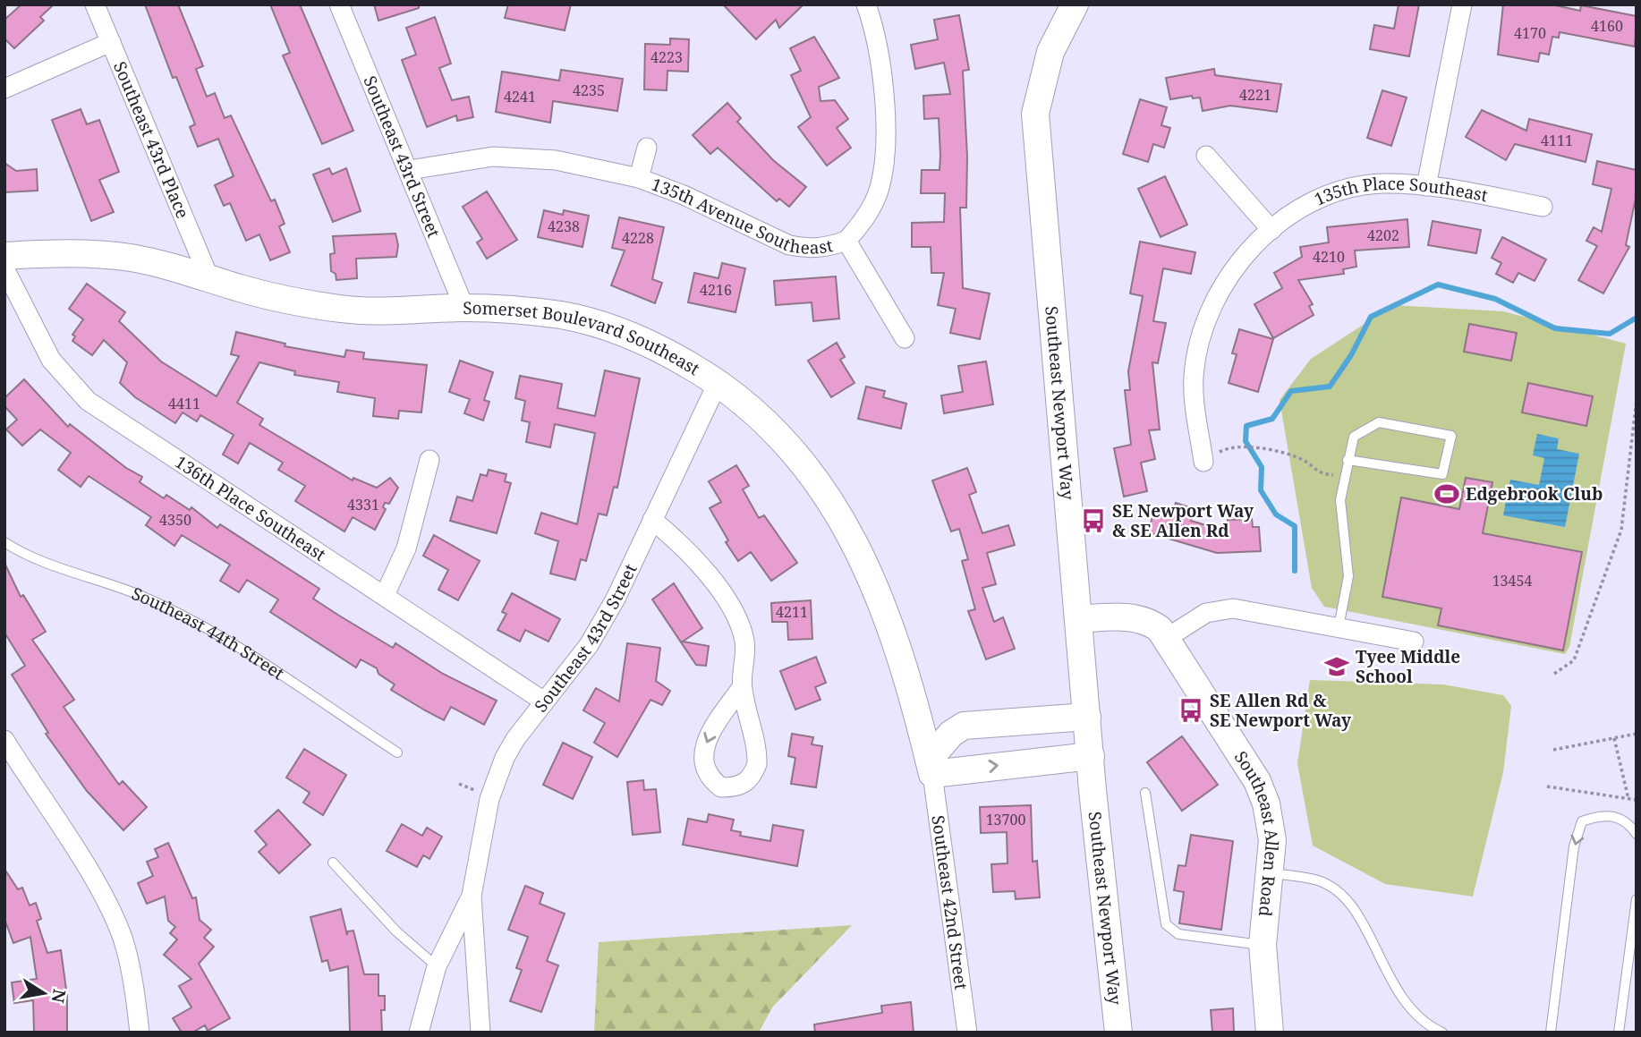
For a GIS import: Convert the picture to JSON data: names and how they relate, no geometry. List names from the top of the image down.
{
  "streets": {
    "street": [
      "Southeast 43rd Place",
      "Southeast 43rd Street",
      "135th Place Southeast",
      "135th Avenue Southeast",
      "Somerset Boulevard Southeast",
      "Southeast Newport Way",
      "136th Place Southeast",
      "Southeast Allen Road",
      "Southeast 42nd Street"
    ],
    "lane": ["Southeast 44th Street"]
  },
  "crossings": [
    ["Southeast 43rd Place", "Somerset Boulevard Southeast"],
    ["Southeast 43rd Street", "135th Avenue Southeast"],
    ["Southeast 43rd Street", "Somerset Boulevard Southeast"],
    ["Southeast 43rd Street", "136th Place Southeast"],
    ["Somerset Boulevard Southeast", "Southeast 42nd Street"],
    ["Southeast Newport Way", "Southeast Allen Road"]
  ],
  "places": {
    "sports": ["Edgebrook Club"],
    "bus stop": ["SE Newport Way & SE Allen Rd", "SE Allen Rd & SE Newport Way"],
    "school or university": ["Tyee Middle School"]
  },
  "house_numbers": [
    "4160",
    "4170",
    "4223",
    "4235",
    "4221",
    "4241",
    "4111",
    "4238",
    "4202",
    "4228",
    "4210",
    "4216",
    "4411",
    "4331",
    "4350",
    "13454",
    "4211",
    "13700"
  ],
  "north": "right"
}
